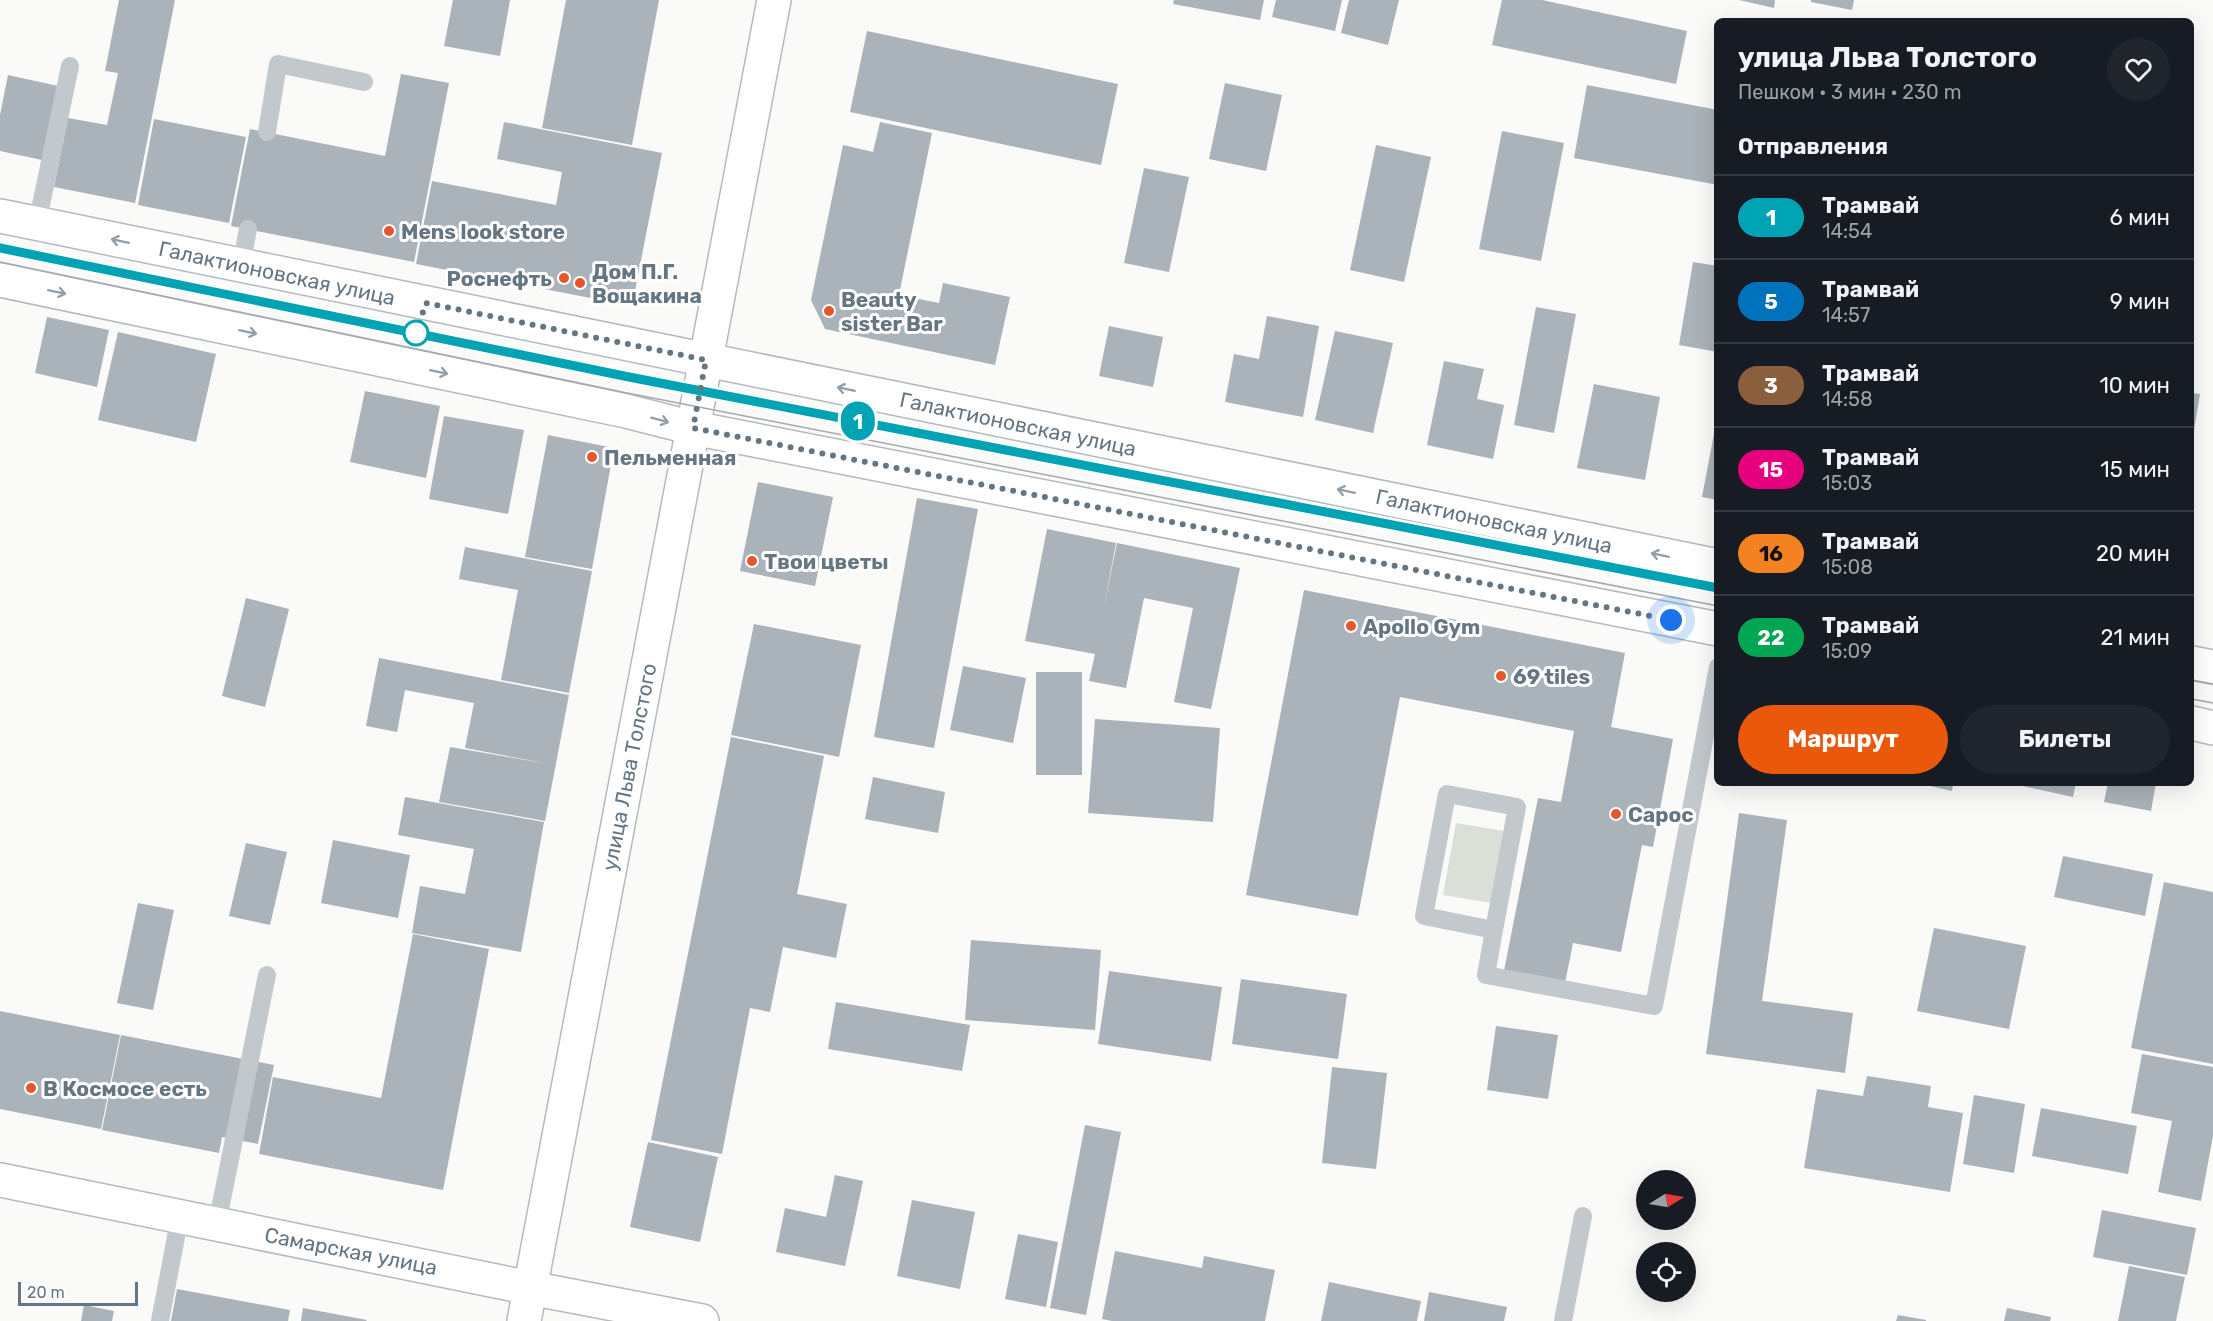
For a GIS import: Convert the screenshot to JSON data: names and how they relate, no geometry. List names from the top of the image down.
{
  "streets": {
    "main road": ["Галактионовская улица", "улица Льва Толстого", "Самарская улица"]
  },
  "crossings": [
    ["Галактионовская улица", "улица Льва Толстого"],
    ["улица Льва Толстого", "Самарская улица"]
  ],
  "places": [
    "Mens look store",
    "Роснефть",
    "Дом П.Г. Вощакина",
    "Beauty sister Bar",
    "Пельменная",
    "Твои цветы",
    "Apollo Gym",
    "69 tiles",
    "Сарос",
    "В Космосе есть"
  ],
  "lines": ["tram line 1"],
  "scale_bar": "20 m",
  "north": "right",
  "page": {
    "on_map": "1",
    "heading": [
      ["улица Льва Толстого", "Пешком · 3 мин · 230 m"],
      "Отправления"
    ],
    "list": [
      {
        "mark": "1",
        "name": "Трамвай",
        "note": "14:54",
        "value": "6 мин"
      },
      {
        "mark": "5",
        "name": "Трамвай",
        "note": "14:57",
        "value": "9 мин"
      },
      {
        "mark": "3",
        "name": "Трамвай",
        "note": "14:58",
        "value": "10 мин"
      },
      {
        "mark": "15",
        "name": "Трамвай",
        "note": "15:03",
        "value": "15 мин"
      },
      {
        "mark": "16",
        "name": "Трамвай",
        "note": "15:08",
        "value": "20 мин"
      },
      {
        "mark": "22",
        "name": "Трамвай",
        "note": "15:09",
        "value": "21 мин"
      }
    ],
    "buttons": ["Маршрут", "Билеты"],
    "scale": "20 m"
  }
}
